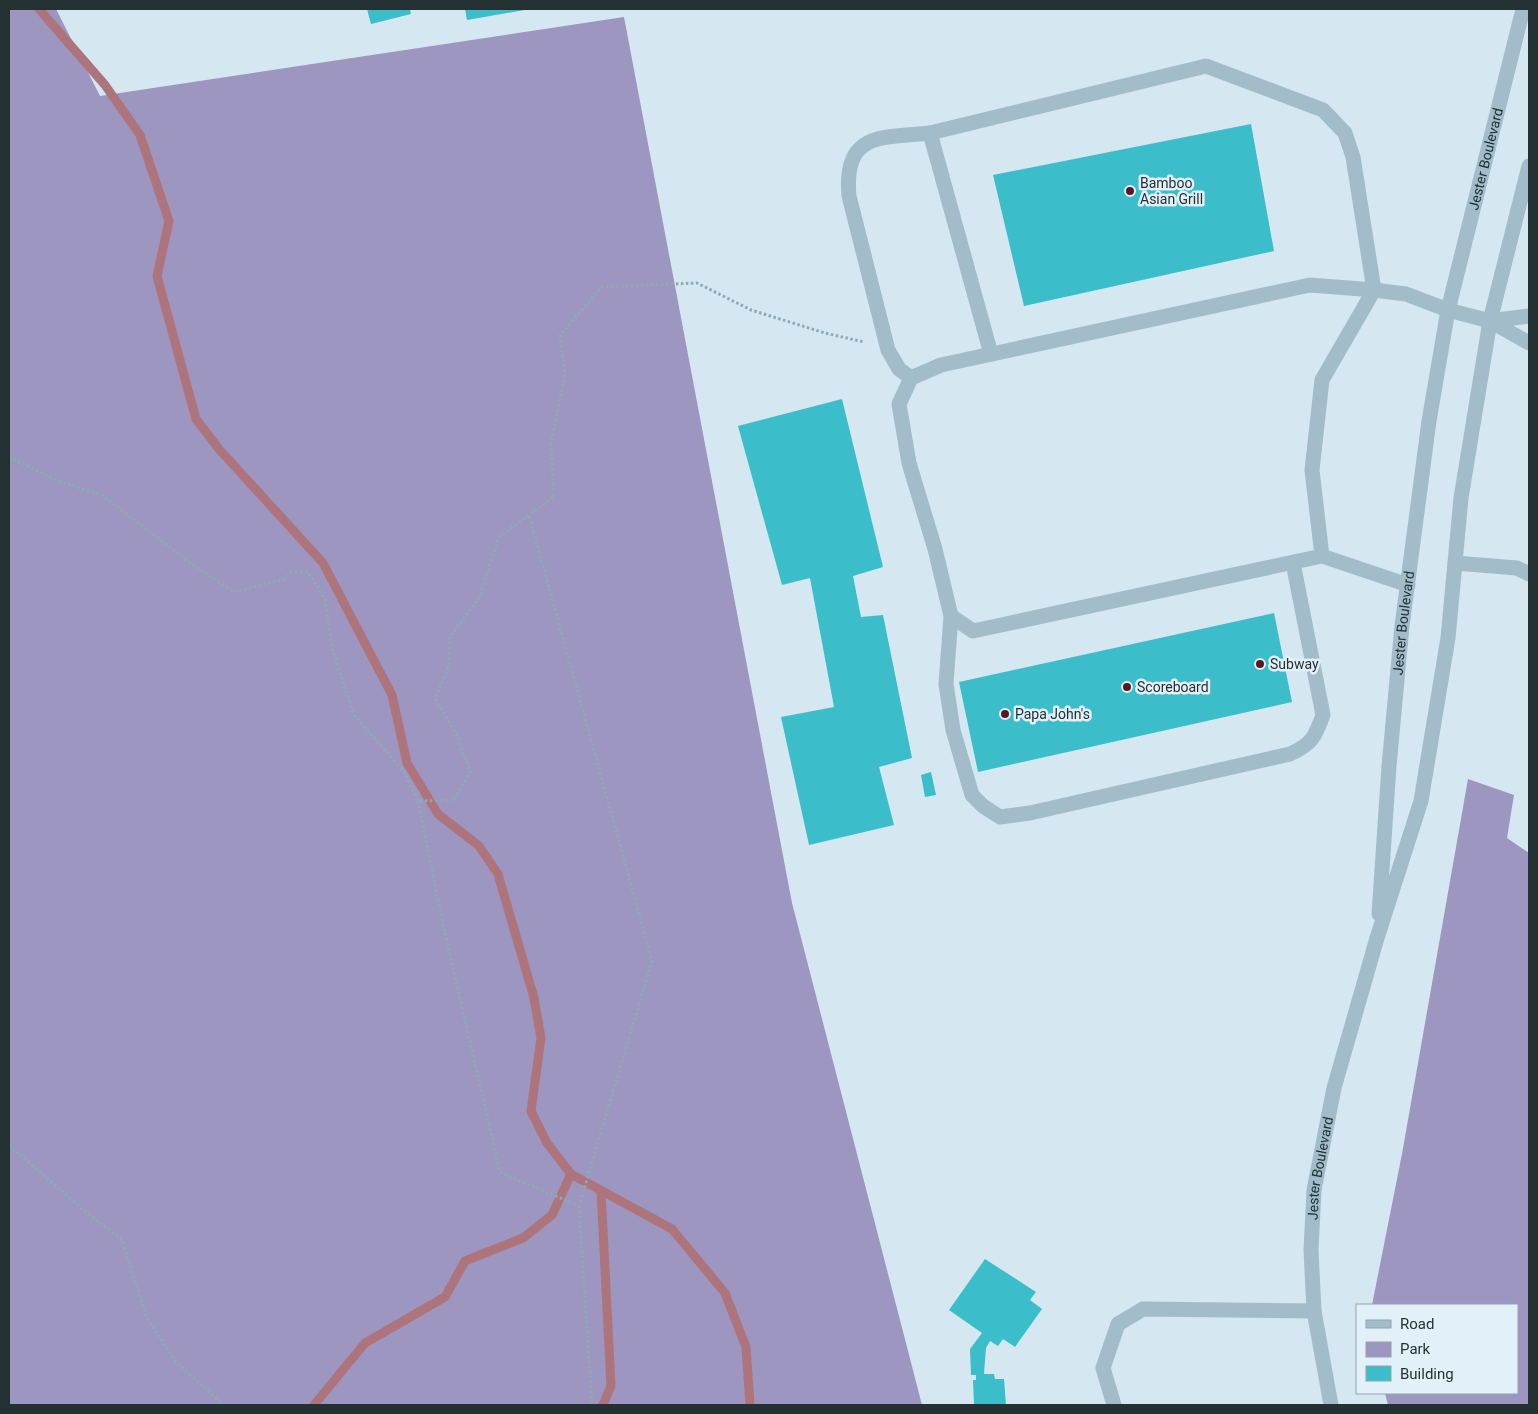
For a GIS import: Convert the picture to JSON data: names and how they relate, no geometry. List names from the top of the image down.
{
  "streets": {
    "street": ["Jester Boulevard"]
  },
  "places": [
    "Bamboo Asian Grill",
    "Subway",
    "Scoreboard",
    "Papa John's"
  ],
  "legend": ["Road", "Park", "Building"]
}
